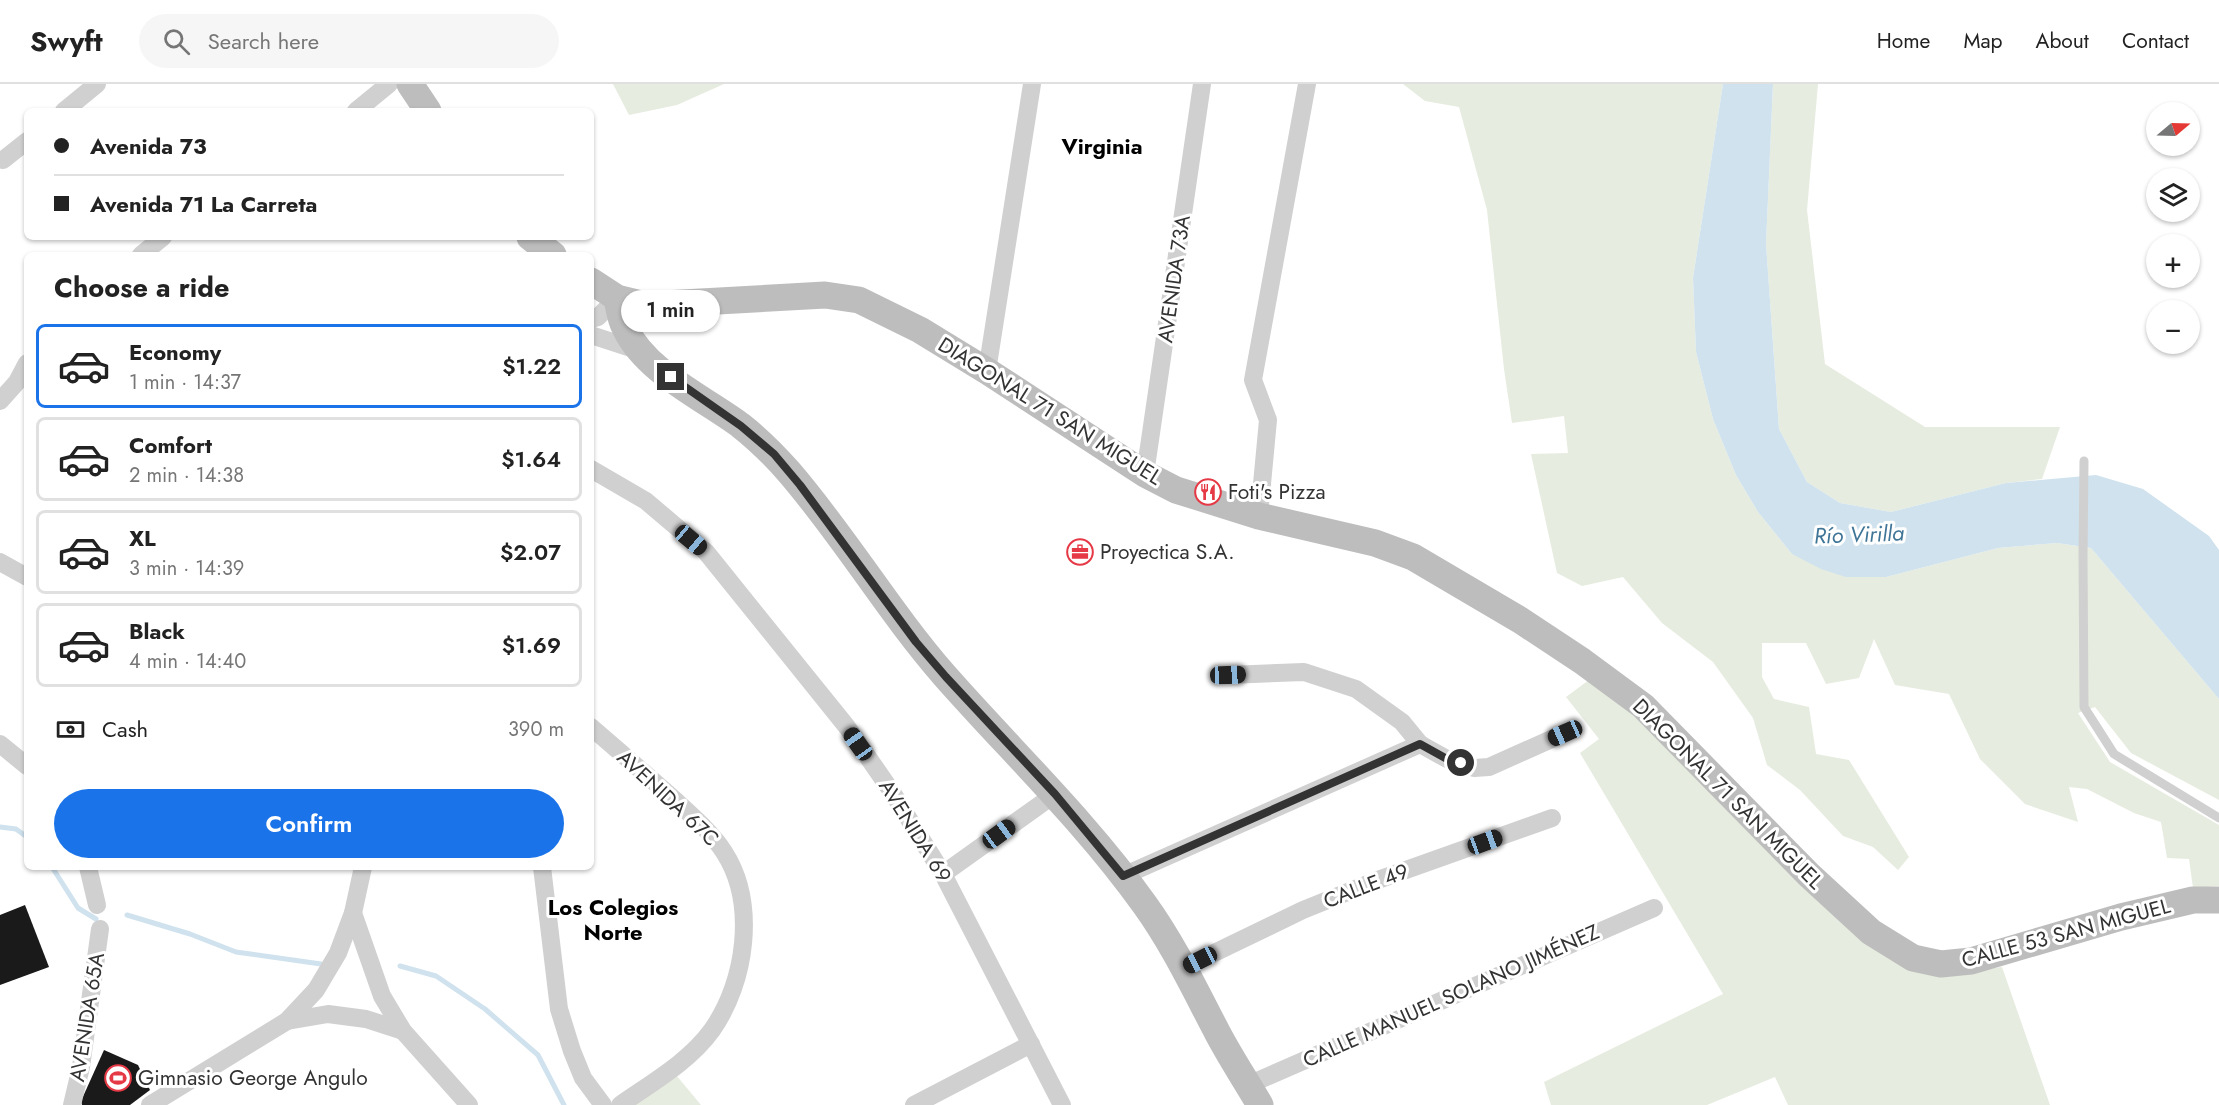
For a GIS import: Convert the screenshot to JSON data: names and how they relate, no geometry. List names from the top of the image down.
{
  "streets": {
    "main road": ["DIAGONAL 71 SAN MIGUEL", "CALLE 53 SAN MIGUEL"],
    "street": [
      "AVENIDA 73A",
      "AVENIDA 67C",
      "AVENIDA 69",
      "CALLE 49",
      "CALLE MANUEL SOLANO JIMÉNEZ",
      "AVENIDA 65A"
    ]
  },
  "crossings": [
    ["AVENIDA 73A", "DIAGONAL 71 SAN MIGUEL"],
    ["DIAGONAL 71 SAN MIGUEL", "CALLE 53 SAN MIGUEL"]
  ],
  "districts": ["Virginia", "Los Colegios Norte"],
  "water": ["Río Virilla"],
  "places": {
    "restaurant": ["Foti's Pizza"],
    "office": ["Proyectica S.A."],
    "sports": ["Gimnasio George Angulo"]
  },
  "north": "right",
  "page": {
    "header": "Swyft",
    "search": "Search here",
    "nav": [
      "Home",
      "Map",
      "About",
      "Contact"
    ],
    "map_buttons": ["+", "−"],
    "banner": ["Avenida 73", "Avenida 71 La Carreta"],
    "heading": "Choose a ride",
    "bubble": "1 min",
    "list": [
      {
        "name": "Economy",
        "note": "1 min · 14:37",
        "value": "$1.22"
      },
      {
        "name": "Comfort",
        "note": "2 min · 14:38",
        "value": "$1.64"
      },
      {
        "name": "XL",
        "note": "3 min · 14:39",
        "value": "$2.07"
      },
      {
        "name": "Black",
        "note": "4 min · 14:40",
        "value": "$1.69"
      }
    ],
    "pay": ["Cash", "390 m"],
    "buttons": "Confirm"
  }
}
